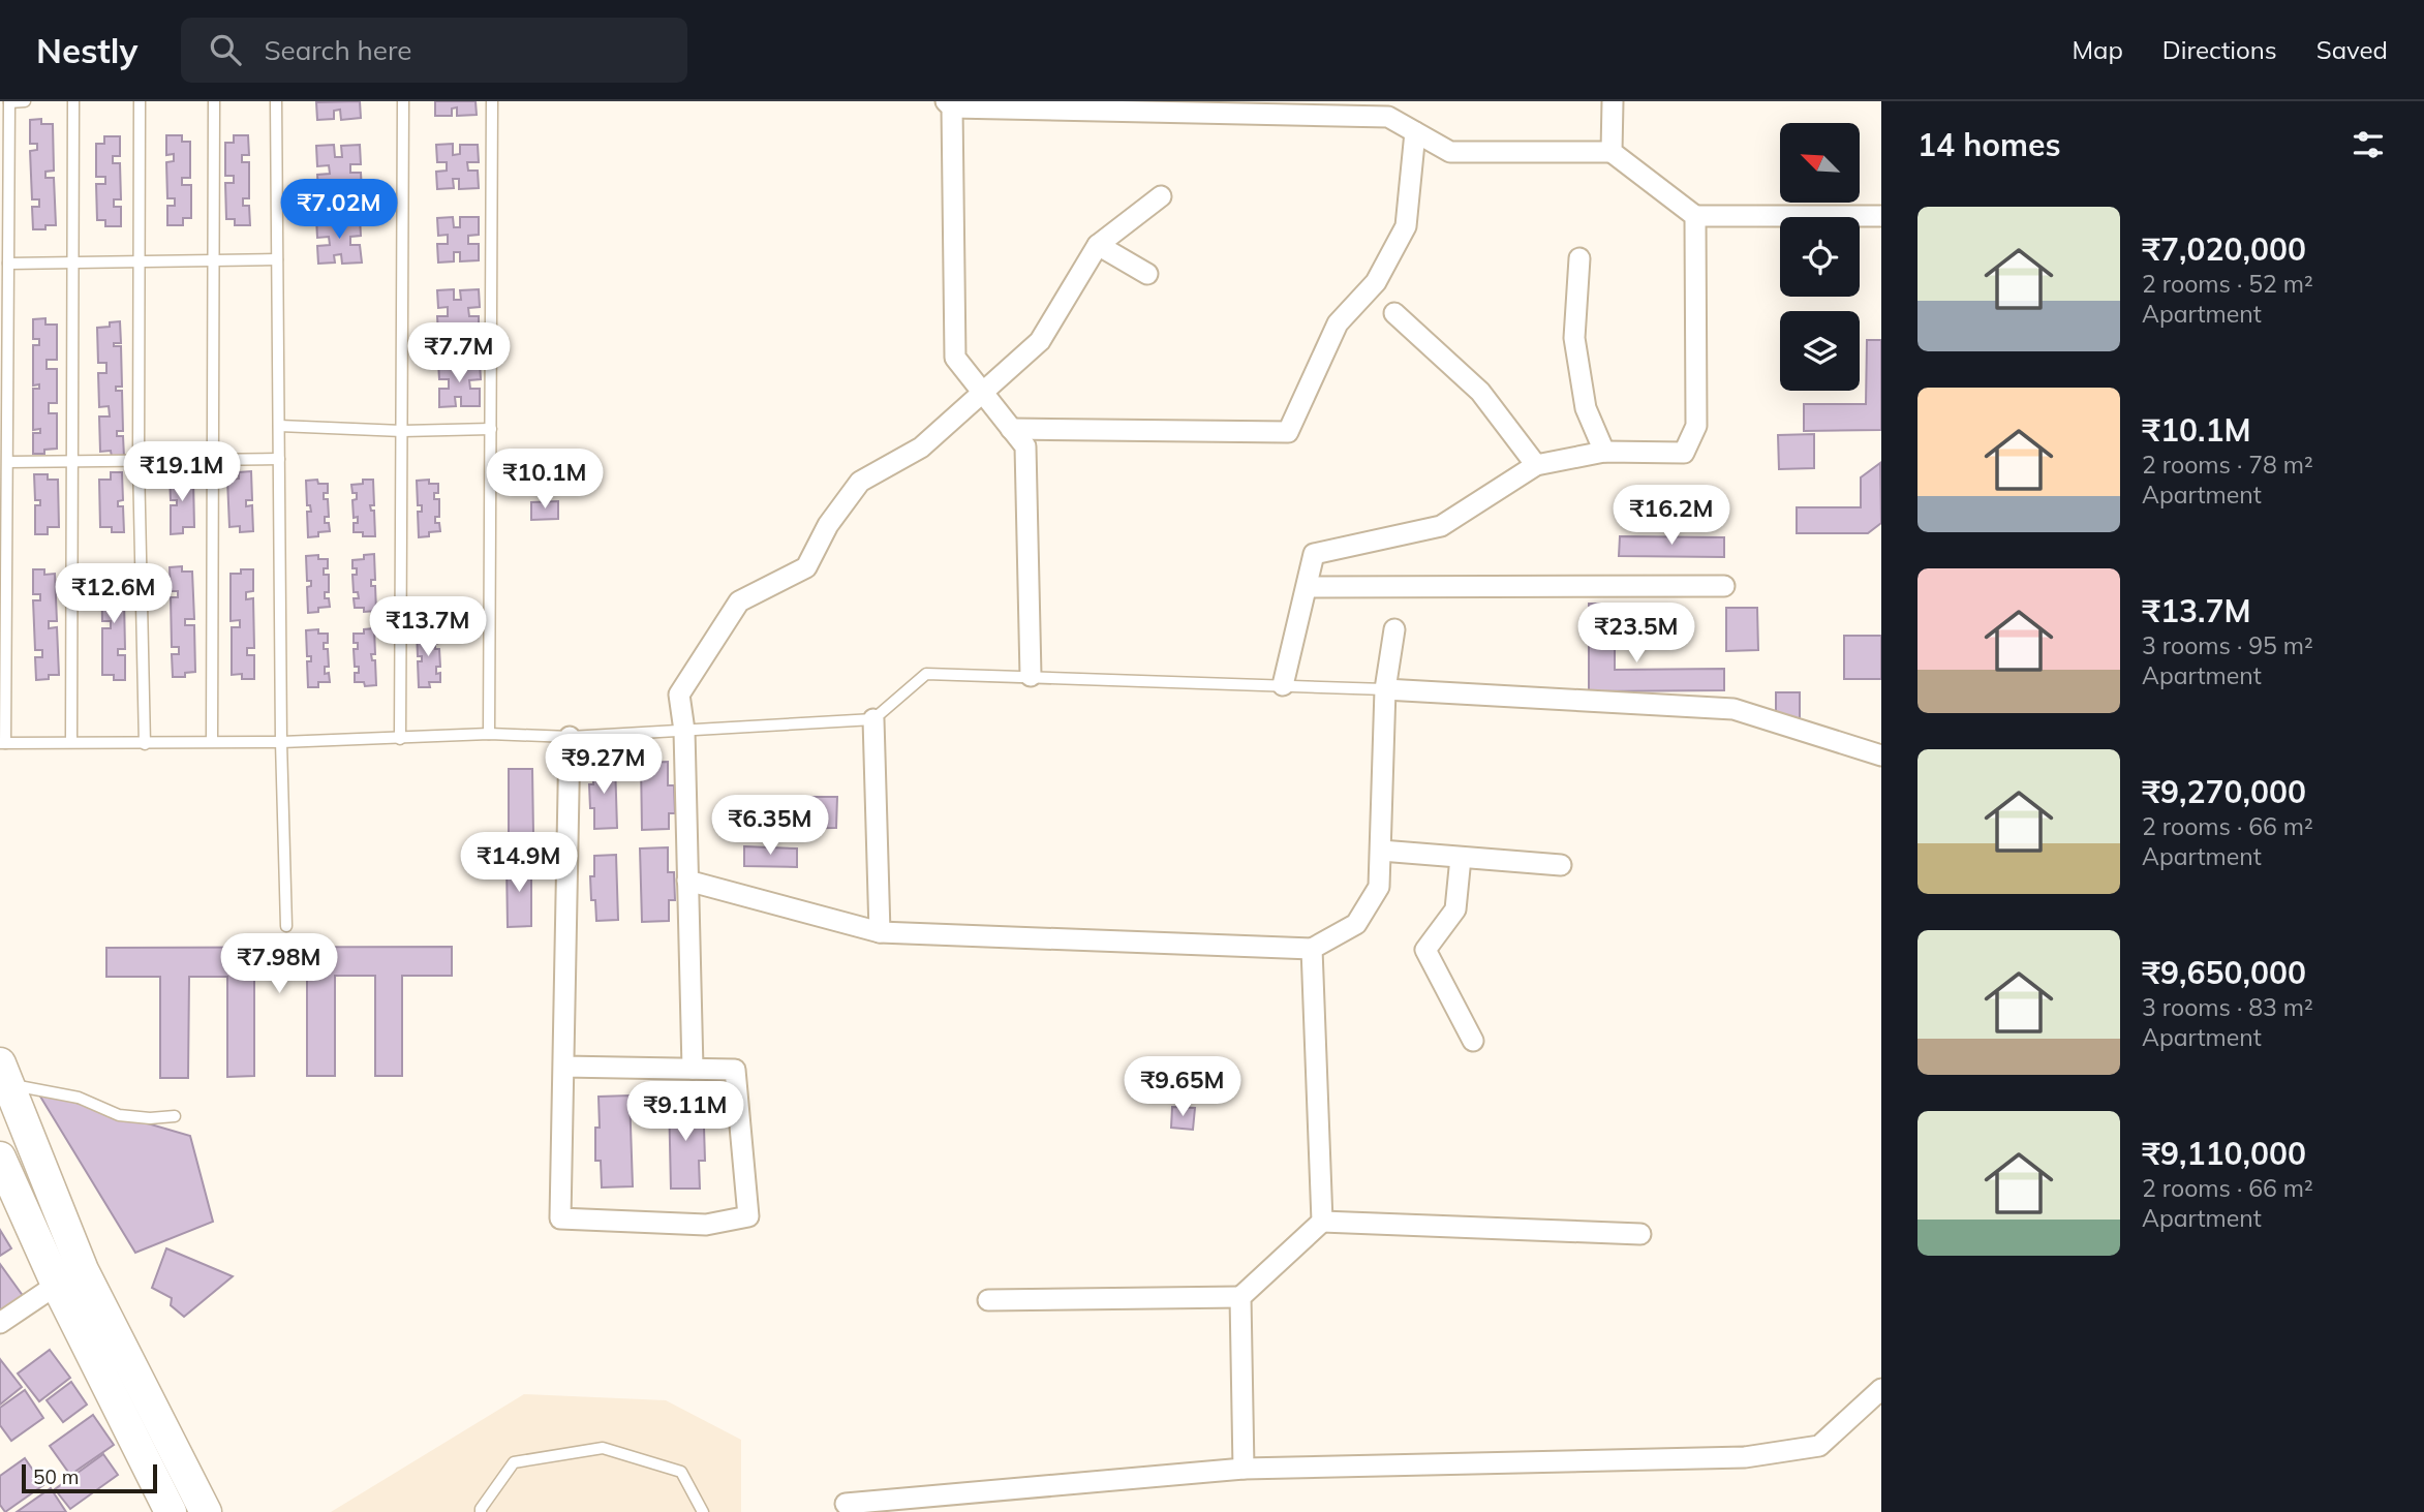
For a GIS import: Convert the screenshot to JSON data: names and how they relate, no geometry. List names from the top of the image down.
{
  "scale_bar": "50 m",
  "north": "top left",
  "page": {
    "header": "Nestly",
    "search": "Search here",
    "nav": ["Map", "Directions", "Saved"],
    "heading": "14 homes",
    "price": [
      "₹7.02M",
      "₹7.7M",
      "₹19.1M",
      "₹10.1M",
      "₹16.2M",
      "₹12.6M",
      "₹13.7M",
      "₹23.5M",
      "₹9.27M",
      "₹6.35M",
      "₹14.9M",
      "₹7.98M",
      "₹9.65M",
      "₹9.11M"
    ],
    "list": [
      {
        "name": "₹7,020,000",
        "note": "2 rooms · 52 m² · Apartment"
      },
      {
        "name": "₹10.1M",
        "note": "2 rooms · 78 m² · Apartment"
      },
      {
        "name": "₹13.7M",
        "note": "3 rooms · 95 m² · Apartment"
      },
      {
        "name": "₹9,270,000",
        "note": "2 rooms · 66 m² · Apartment"
      },
      {
        "name": "₹9,650,000",
        "note": "3 rooms · 83 m² · Apartment"
      },
      {
        "name": "₹9,110,000",
        "note": "2 rooms · 66 m² · Apartment"
      }
    ],
    "scale": "50 m"
  }
}
